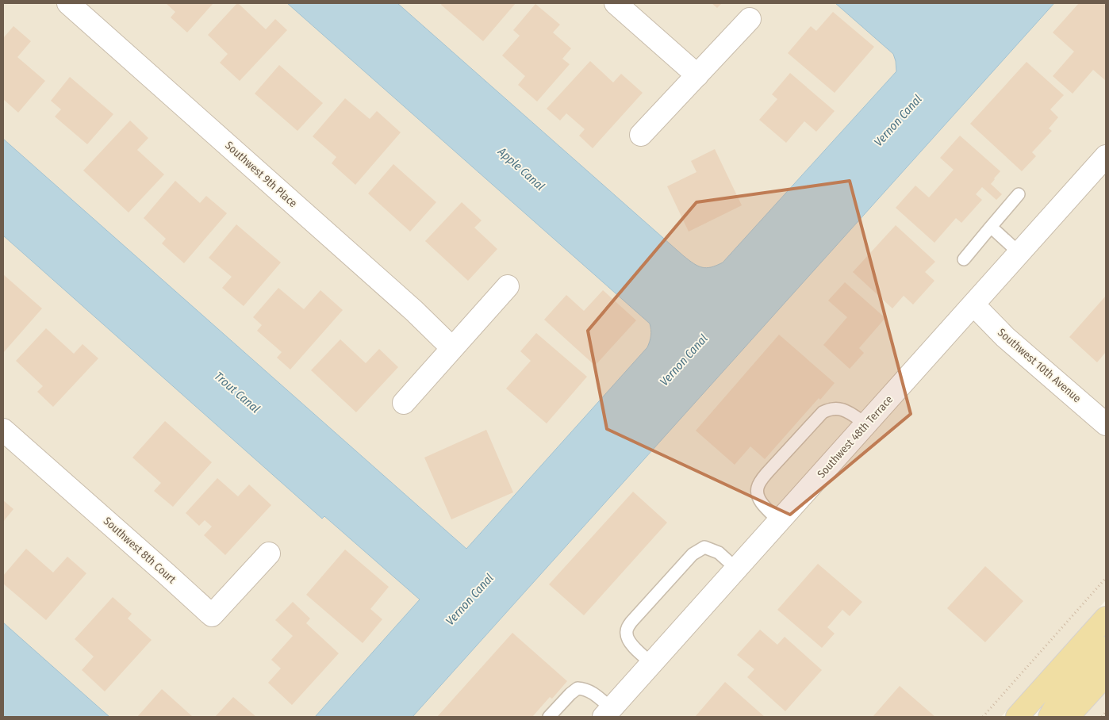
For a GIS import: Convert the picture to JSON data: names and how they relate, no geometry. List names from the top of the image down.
{
  "streets": {
    "street": [
      "Southwest 9th Place",
      "Southwest 10th Avenue",
      "Southwest 48th Terrace",
      "Southwest 8th Court"
    ]
  },
  "crossings": [
    ["Southwest 10th Avenue", "Southwest 48th Terrace"]
  ],
  "water": ["Vernon Canal", "Apple Canal", "Trout Canal"]
}
